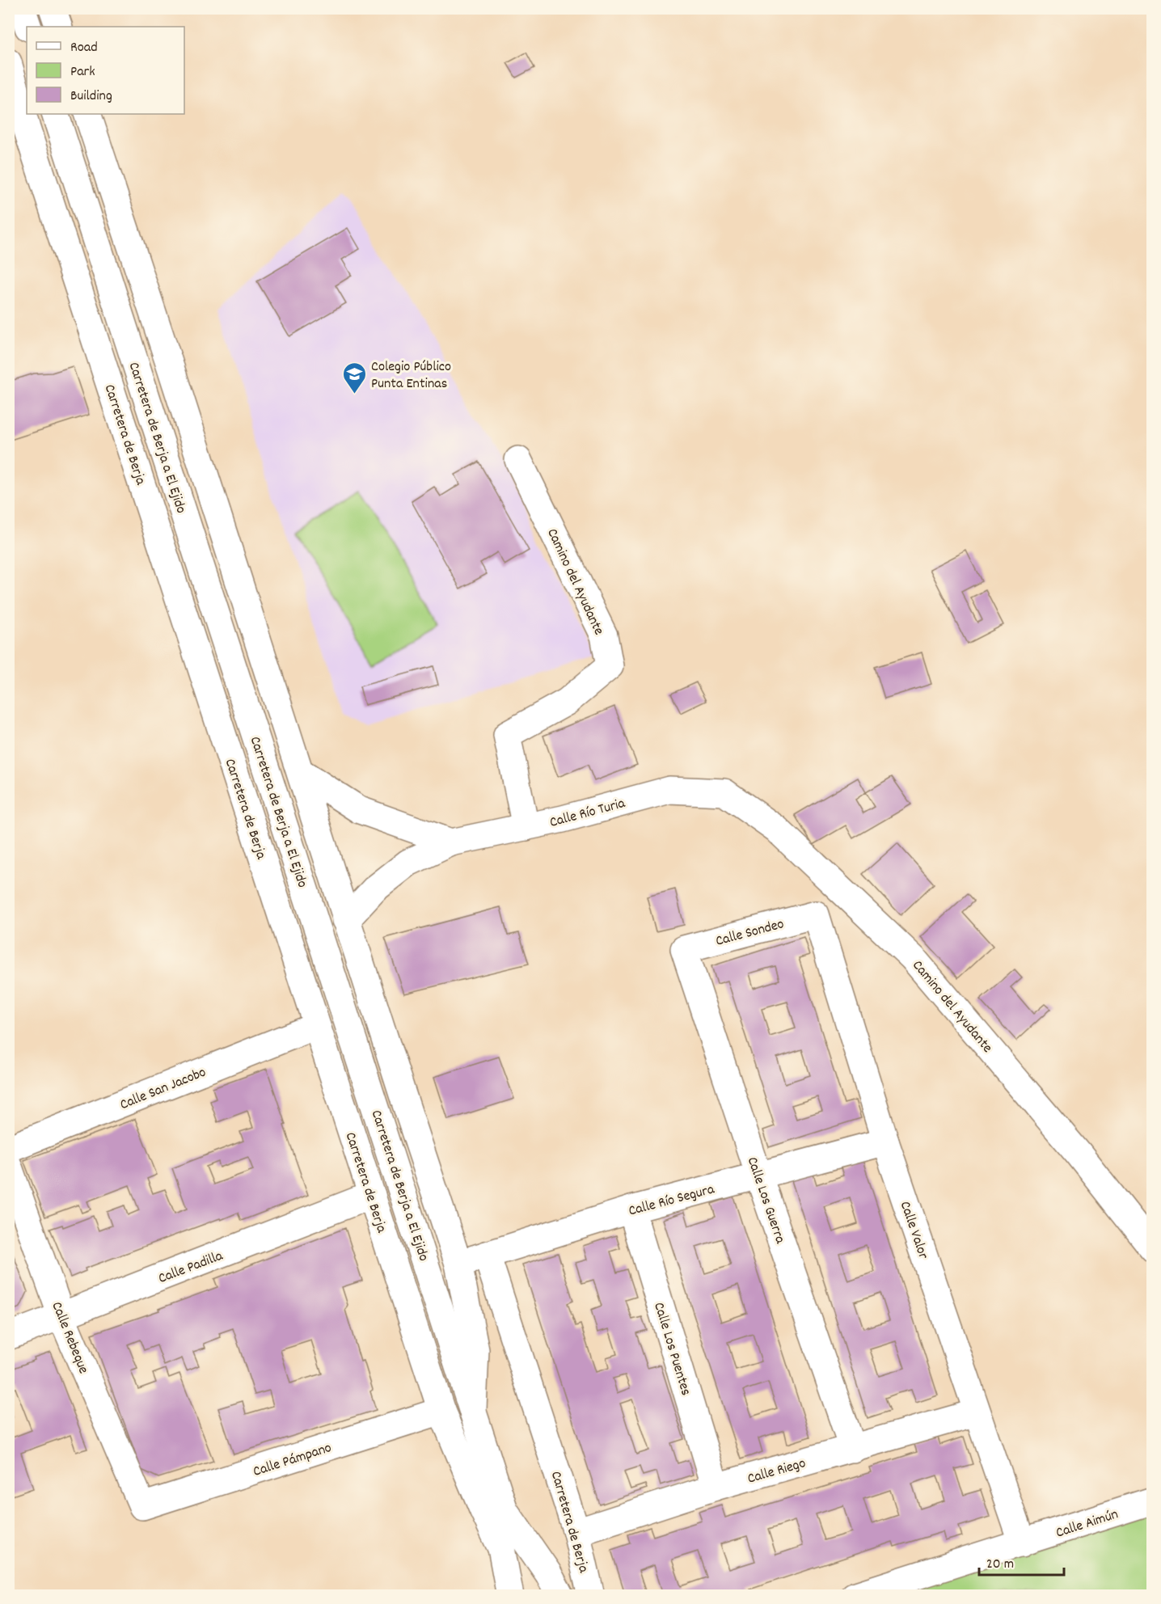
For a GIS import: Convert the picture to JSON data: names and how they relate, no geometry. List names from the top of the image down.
{
  "streets": {
    "street": [
      "Carretera de Berja",
      "Carretera de Berja a El Ejido",
      "Camino del Ayudante",
      "Calle Río Turia",
      "Calle Sondeo",
      "Calle San Jacobo",
      "Calle Río Segura",
      "Calle Los Guerra",
      "Calle Valor",
      "Calle Padilla",
      "Calle Rebeque",
      "Calle Los Puentes",
      "Calle Pámpano",
      "Calle Riego",
      "Calle Aimún"
    ]
  },
  "crossings": [
    ["Carretera de Berja", "Carretera de Berja a El Ejido"],
    ["Carretera de Berja", "Calle San Jacobo"],
    ["Carretera de Berja", "Calle Río Segura"],
    ["Carretera de Berja", "Calle Padilla"],
    ["Carretera de Berja", "Calle Pámpano"],
    ["Carretera de Berja", "Calle Riego"],
    ["Camino del Ayudante", "Calle Río Turia"],
    ["Calle Sondeo", "Calle Los Guerra"],
    ["Calle Sondeo", "Calle Valor"],
    ["Calle Río Segura", "Calle Los Guerra"],
    ["Calle Río Segura", "Calle Valor"],
    ["Calle Río Segura", "Calle Los Puentes"],
    ["Calle Los Guerra", "Calle Riego"],
    ["Calle Valor", "Calle Riego"],
    ["Calle Valor", "Calle Aimún"],
    ["Calle Padilla", "Calle Rebeque"],
    ["Calle Rebeque", "Calle Pámpano"],
    ["Calle Los Puentes", "Calle Riego"]
  ],
  "places": {
    "school or university": ["Colegio Público Punta Entinas"]
  },
  "legend": ["Road", "Park", "Building"],
  "scale_bar": "20 m"
}
